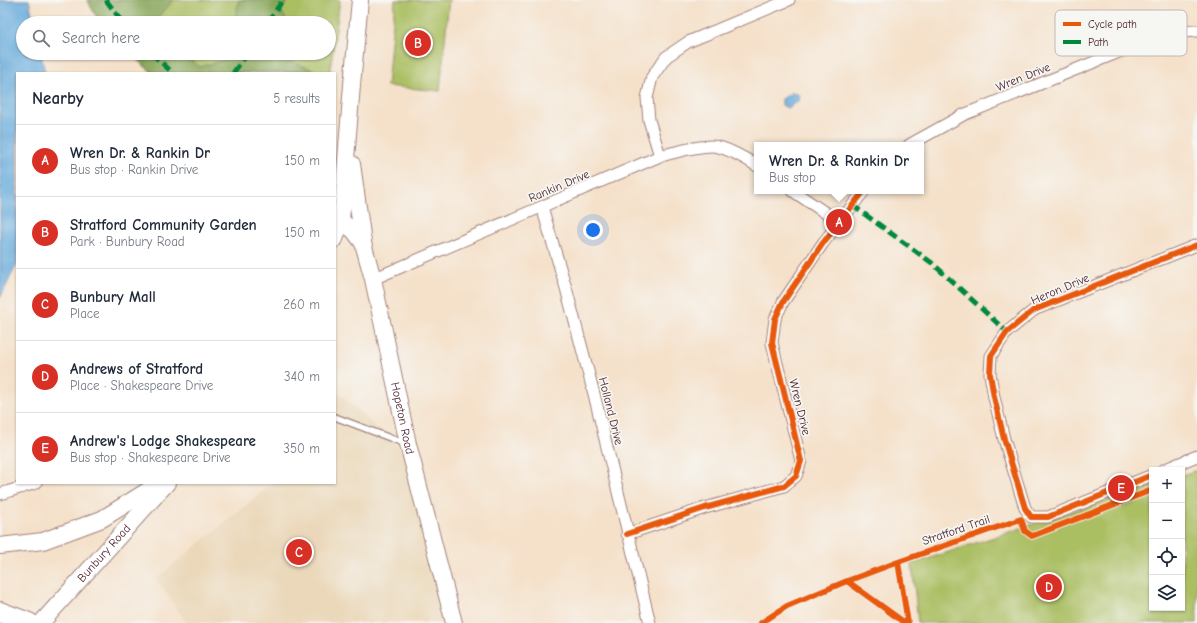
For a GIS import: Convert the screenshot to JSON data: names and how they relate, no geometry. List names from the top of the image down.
{
  "streets": {
    "main road": ["Hopeton Road", "Bunbury Road"],
    "street": [
      "Wren Drive",
      "Rankin Drive",
      "Heron Drive",
      "Holland Drive"
    ],
    "cycle path": ["Stratford Trail"]
  },
  "crossings": [
    ["Wren Drive", "Holland Drive"],
    ["Rankin Drive", "Holland Drive"],
    ["Rankin Drive", "Hopeton Road"]
  ],
  "legend": ["Cycle path", "Path"],
  "page": {
    "search": "Search here",
    "pins": [
      "B",
      "A",
      "E",
      "C",
      "D"
    ],
    "heading": ["Nearby", "5 results"],
    "list": [
      {
        "mark": "A",
        "name": "Wren Dr. & Rankin Dr",
        "note": "Bus stop · Rankin Drive",
        "value": "150 m"
      },
      {
        "mark": "B",
        "name": "Stratford Community Garden",
        "note": "Park · Bunbury Road",
        "value": "150 m"
      },
      {
        "mark": "C",
        "name": "Bunbury Mall",
        "note": "Place",
        "value": "260 m"
      },
      {
        "mark": "D",
        "name": "Andrews of Stratford",
        "note": "Place · Shakespeare Drive",
        "value": "340 m"
      },
      {
        "mark": "E",
        "name": "Andrew's Lodge Shakespeare",
        "note": "Bus stop · Shakespeare Drive",
        "value": "350 m"
      }
    ],
    "popup": ["Wren Dr. & Rankin Dr", "Bus stop"],
    "map_buttons": ["+", "−"]
  }
}
